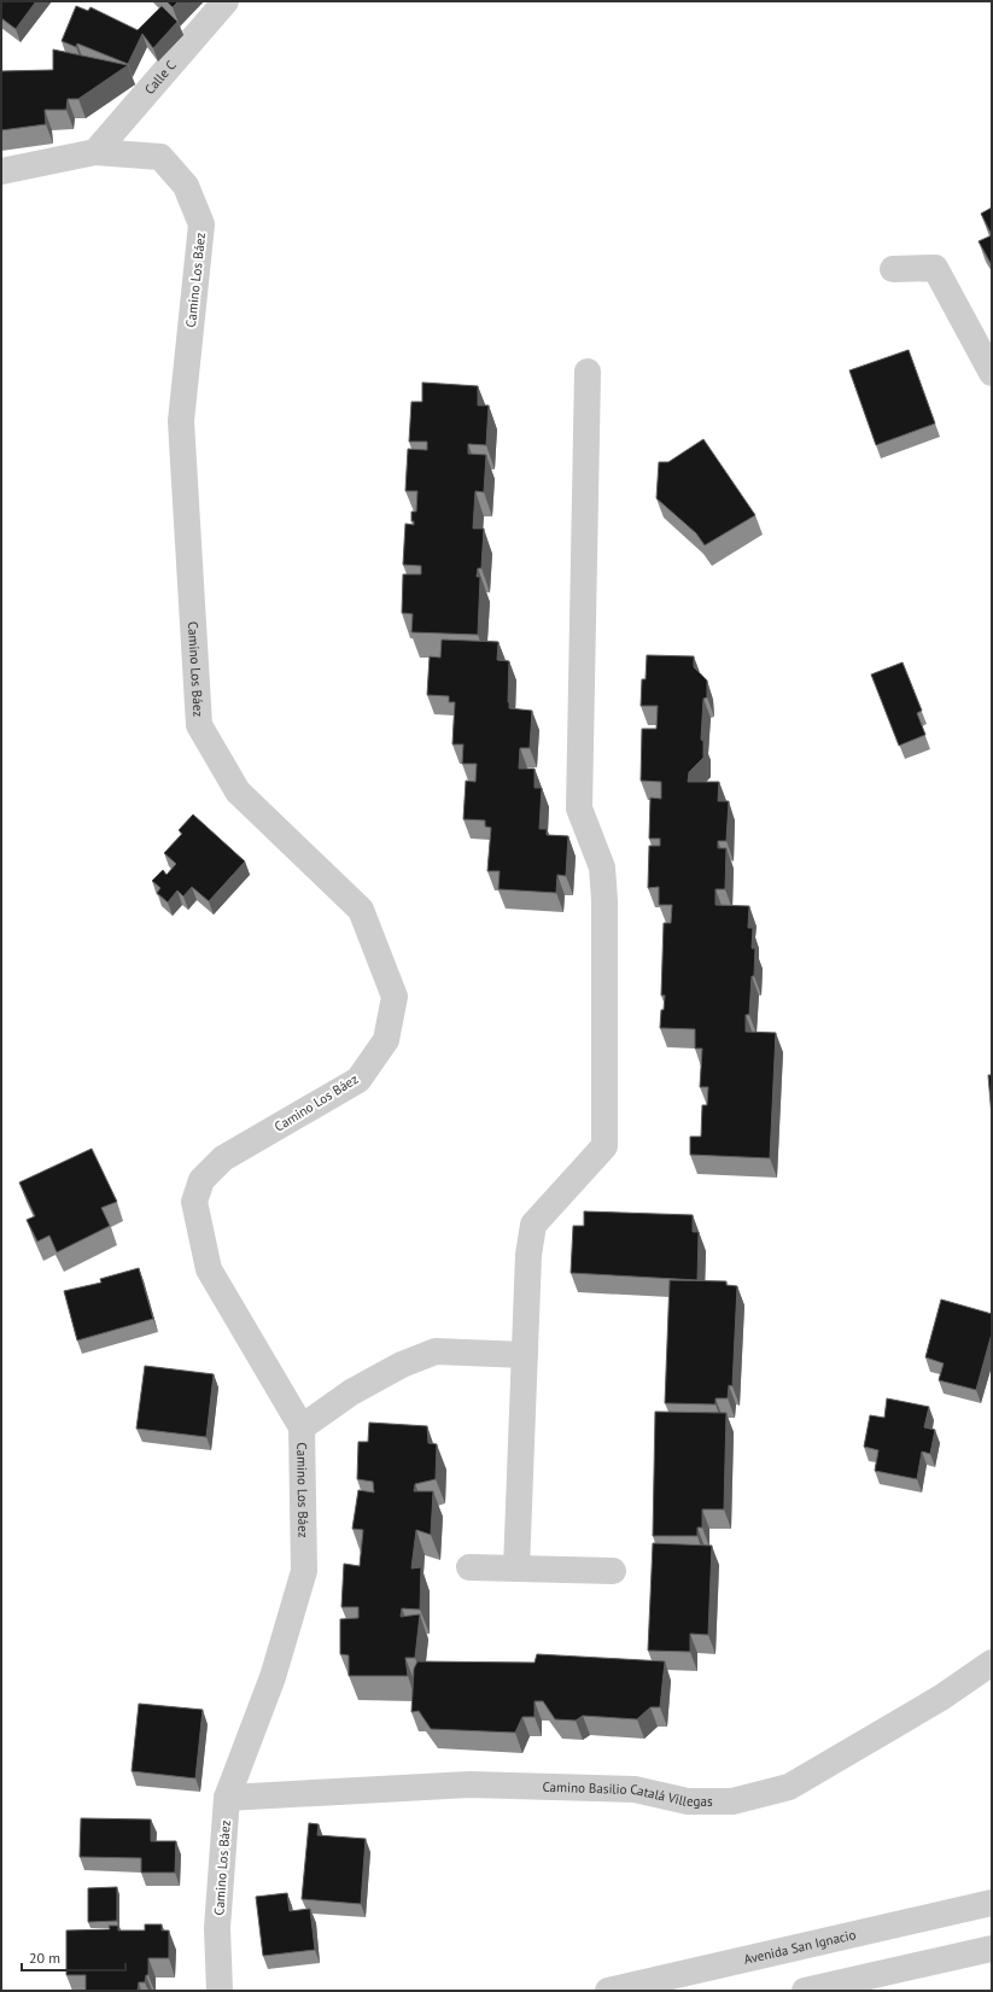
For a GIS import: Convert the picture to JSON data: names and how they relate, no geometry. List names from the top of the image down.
{
  "streets": {
    "street": [
      "Calle C",
      "Camino Los Báez",
      "Camino Basilio Catalá Villegas",
      "Avenida San Ignacio"
    ]
  },
  "crossings": [
    ["Calle C", "Camino Los Báez"],
    ["Camino Los Báez", "Camino Basilio Catalá Villegas"]
  ],
  "scale_bar": "20 m"
}
